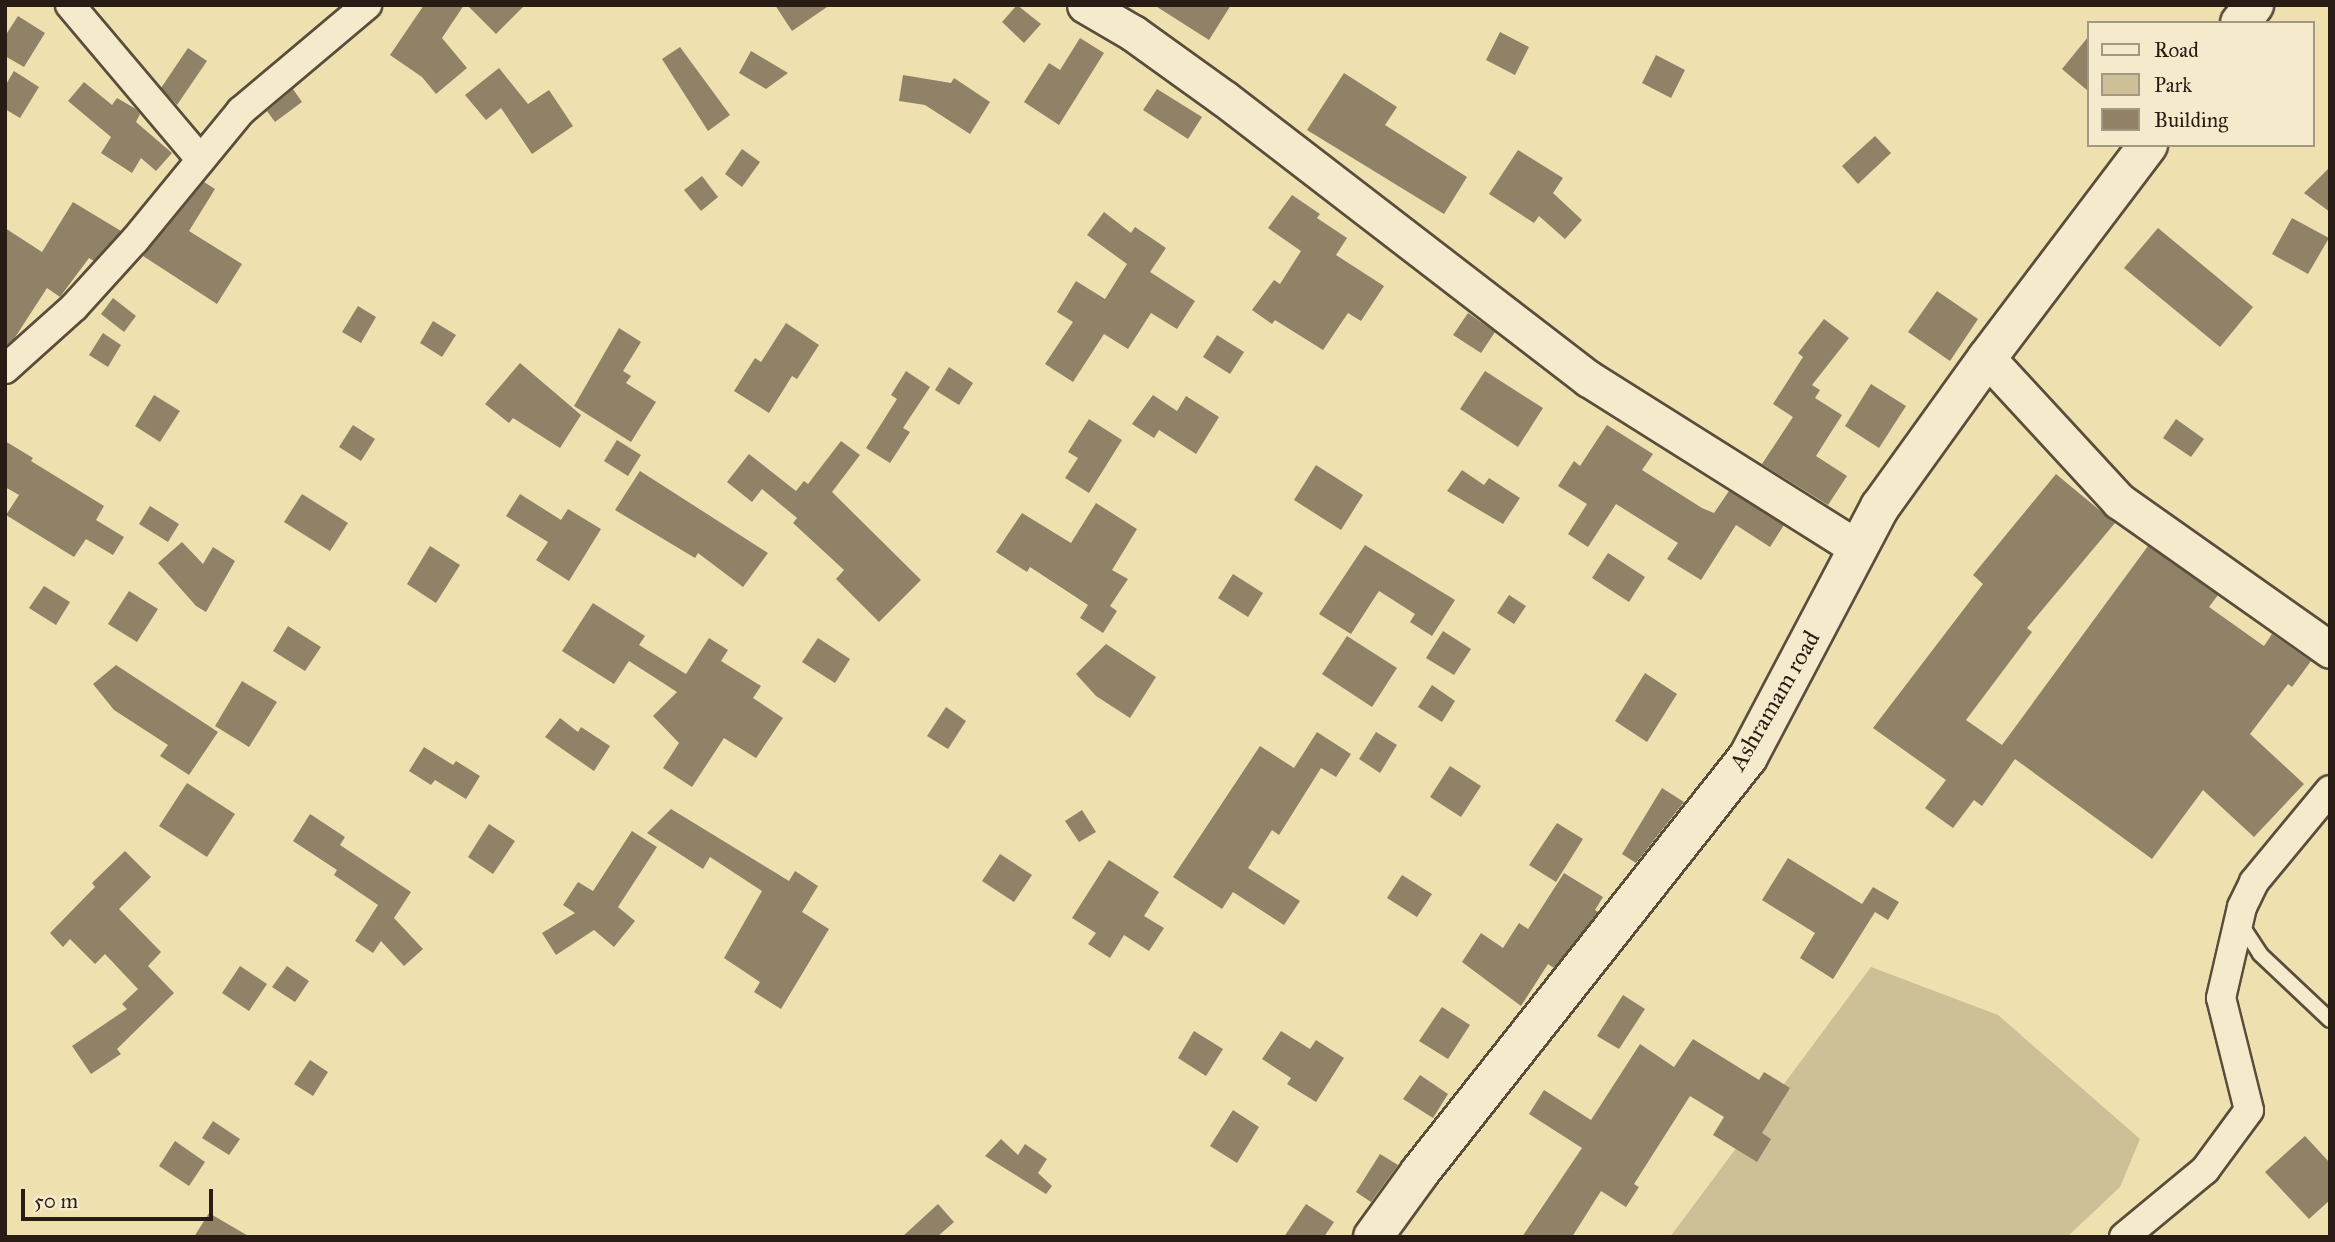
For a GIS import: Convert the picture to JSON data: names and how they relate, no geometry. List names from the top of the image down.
{
  "streets": {
    "main road": ["Ashramam road"]
  },
  "legend": ["Road", "Park", "Building"],
  "scale_bar": "50 m"
}
